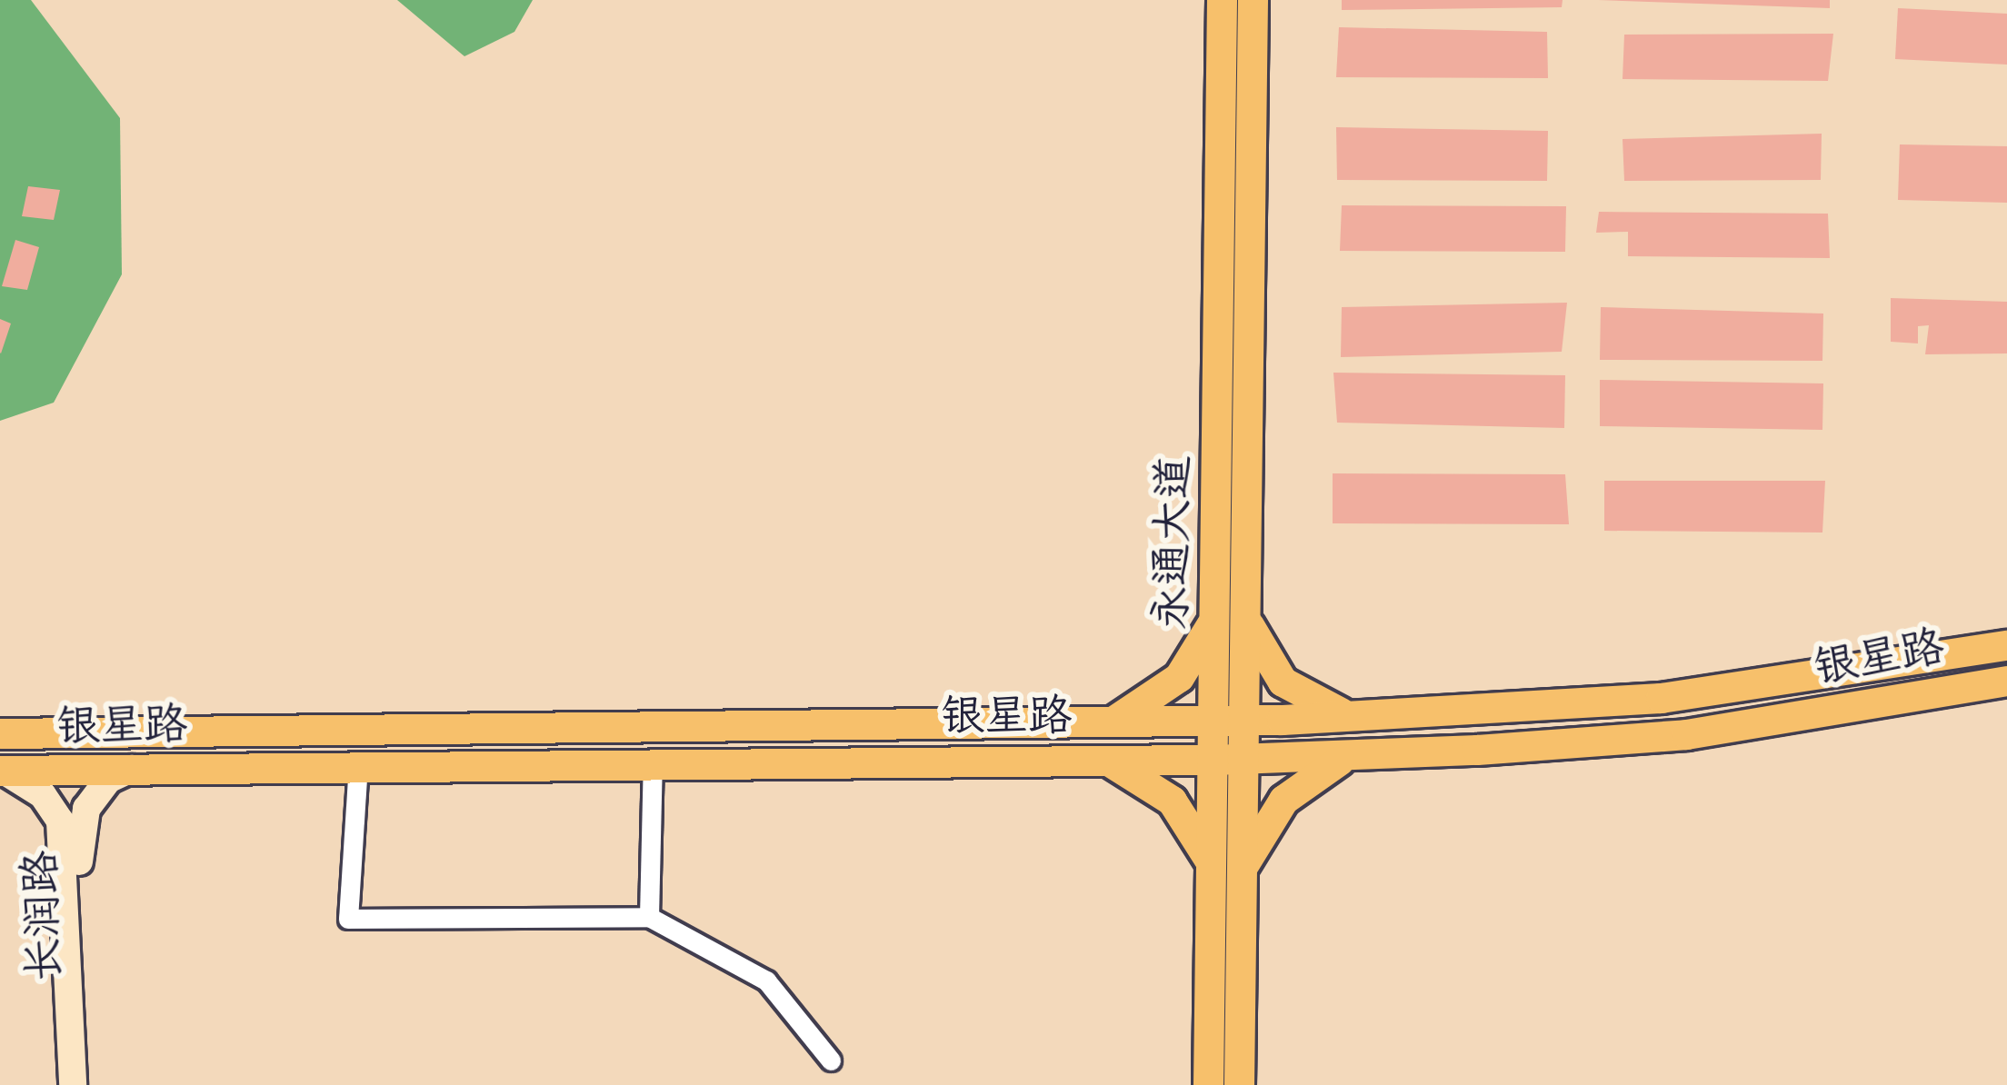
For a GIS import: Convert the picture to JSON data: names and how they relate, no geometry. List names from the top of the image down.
{
  "streets": {
    "main road": ["永通大道", "银星路", "长润路"]
  },
  "crossings": [
    ["永通大道", "银星路"],
    ["银星路", "长润路"]
  ]
}
